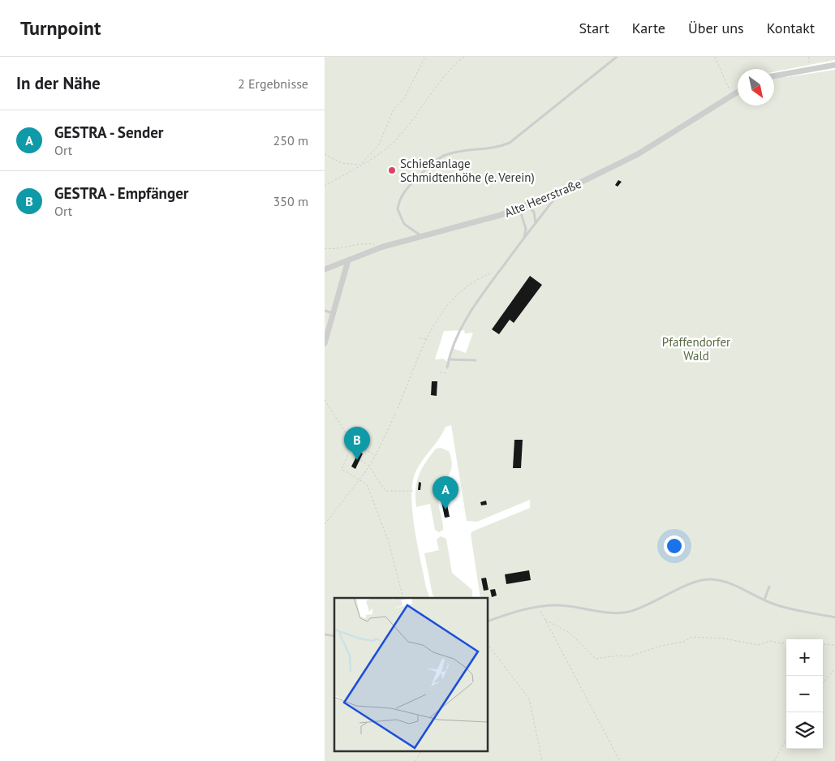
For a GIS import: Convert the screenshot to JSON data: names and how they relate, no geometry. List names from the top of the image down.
{
  "streets": {
    "street": ["Alte Heerstraße"]
  },
  "parks": ["Pfaffendorfer Wald"],
  "places": ["Schießanlage Schmidtenhöhe (e. Verein)"],
  "north": "bottom right",
  "page": {
    "header": "Turnpoint",
    "nav": [
      "Start",
      "Karte",
      "Über uns",
      "Kontakt"
    ],
    "heading": ["In der Nähe", "2 Ergebnisse"],
    "list": [
      {
        "mark": "A",
        "name": "GESTRA - Sender",
        "note": "Ort",
        "value": "250 m"
      },
      {
        "mark": "B",
        "name": "GESTRA - Empfänger",
        "note": "Ort",
        "value": "350 m"
      }
    ],
    "pins": ["B", "A"],
    "map_buttons": ["+", "−"]
  }
}
